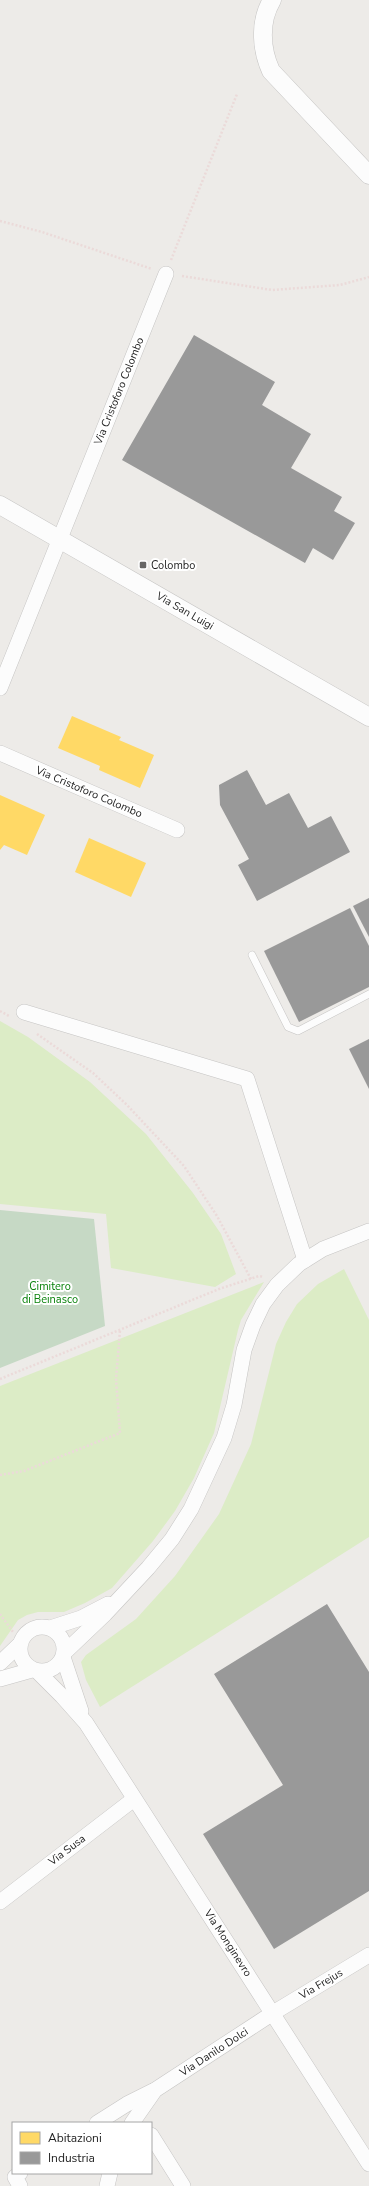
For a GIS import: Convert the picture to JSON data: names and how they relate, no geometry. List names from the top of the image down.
{
  "streets": {
    "street": [
      "Via Cristoforo Colombo",
      "Via San Luigi",
      "Via Susa",
      "Via Monginevro",
      "Via Frejus",
      "Via Danilo Dolci"
    ]
  },
  "crossings": [
    ["Via Cristoforo Colombo", "Via San Luigi"],
    ["Via Susa", "Via Monginevro"],
    ["Via Monginevro", "Via Frejus"],
    ["Via Monginevro", "Via Danilo Dolci"],
    ["Via Frejus", "Via Danilo Dolci"]
  ],
  "parks": ["Cimitero di Beinasco"],
  "places": {
    "transit": ["Colombo"]
  },
  "legend": ["Abitazioni", "Industria"]
}
